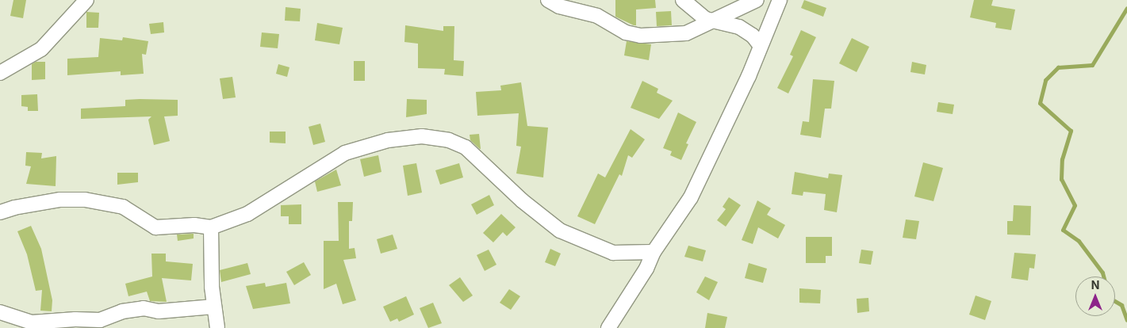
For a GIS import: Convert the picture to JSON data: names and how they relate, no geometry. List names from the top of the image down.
{
  "north": "top"
}
